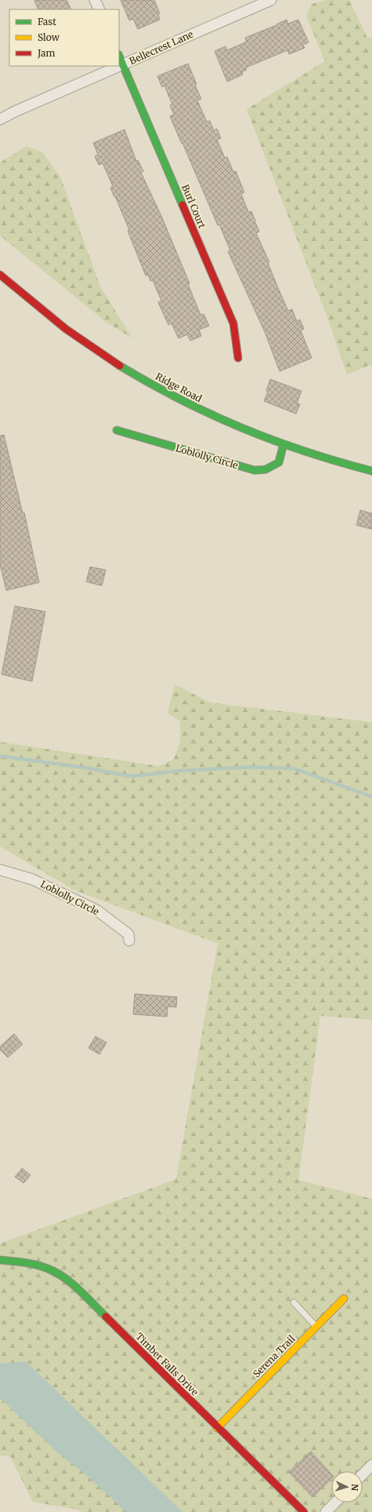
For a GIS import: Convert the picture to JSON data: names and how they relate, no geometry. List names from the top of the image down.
{
  "streets": {
    "street": [
      "Bellecrest Lane",
      "Burl Court",
      "Ridge Road",
      "Loblolly Circle",
      "Serena Trail",
      "Timber Falls Drive"
    ]
  },
  "crossings": [
    ["Bellecrest Lane", "Burl Court"],
    ["Ridge Road", "Loblolly Circle"],
    ["Serena Trail", "Timber Falls Drive"]
  ],
  "legend": ["Fast", "Slow", "Jam"],
  "north": "right"
}
